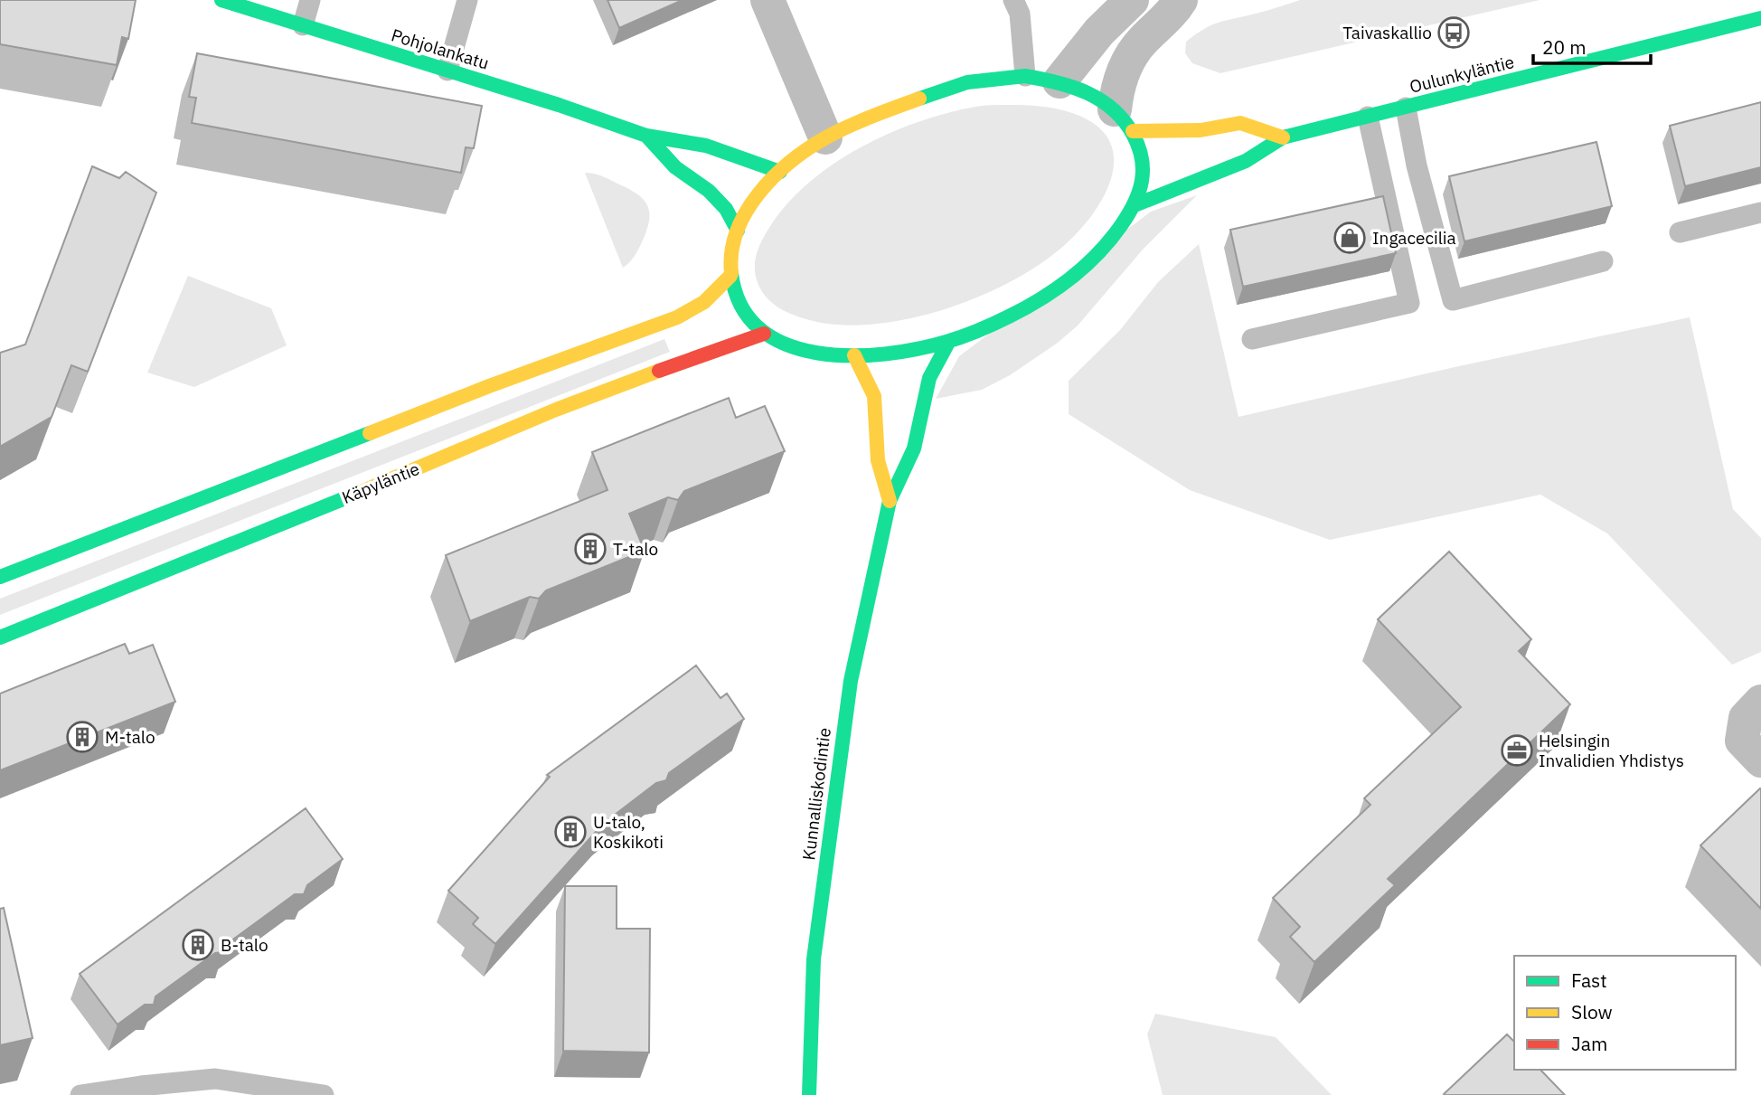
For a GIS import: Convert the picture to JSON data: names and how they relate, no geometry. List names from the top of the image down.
{
  "streets": {
    "main road": [
      "Pohjolankatu",
      "Oulunkyläntie",
      "Käpyläntie",
      "Kunnalliskodintie"
    ]
  },
  "places": {
    "bus stop": ["Taivaskallio"],
    "shop": ["Ingacecilia"],
    "building": [
      "T-talo",
      "M-talo",
      "U-talo, Koskikoti",
      "B-talo"
    ],
    "office": ["Helsingin Invalidien Yhdistys"]
  },
  "legend": ["Fast", "Slow", "Jam"],
  "scale_bar": "20 m"
}
